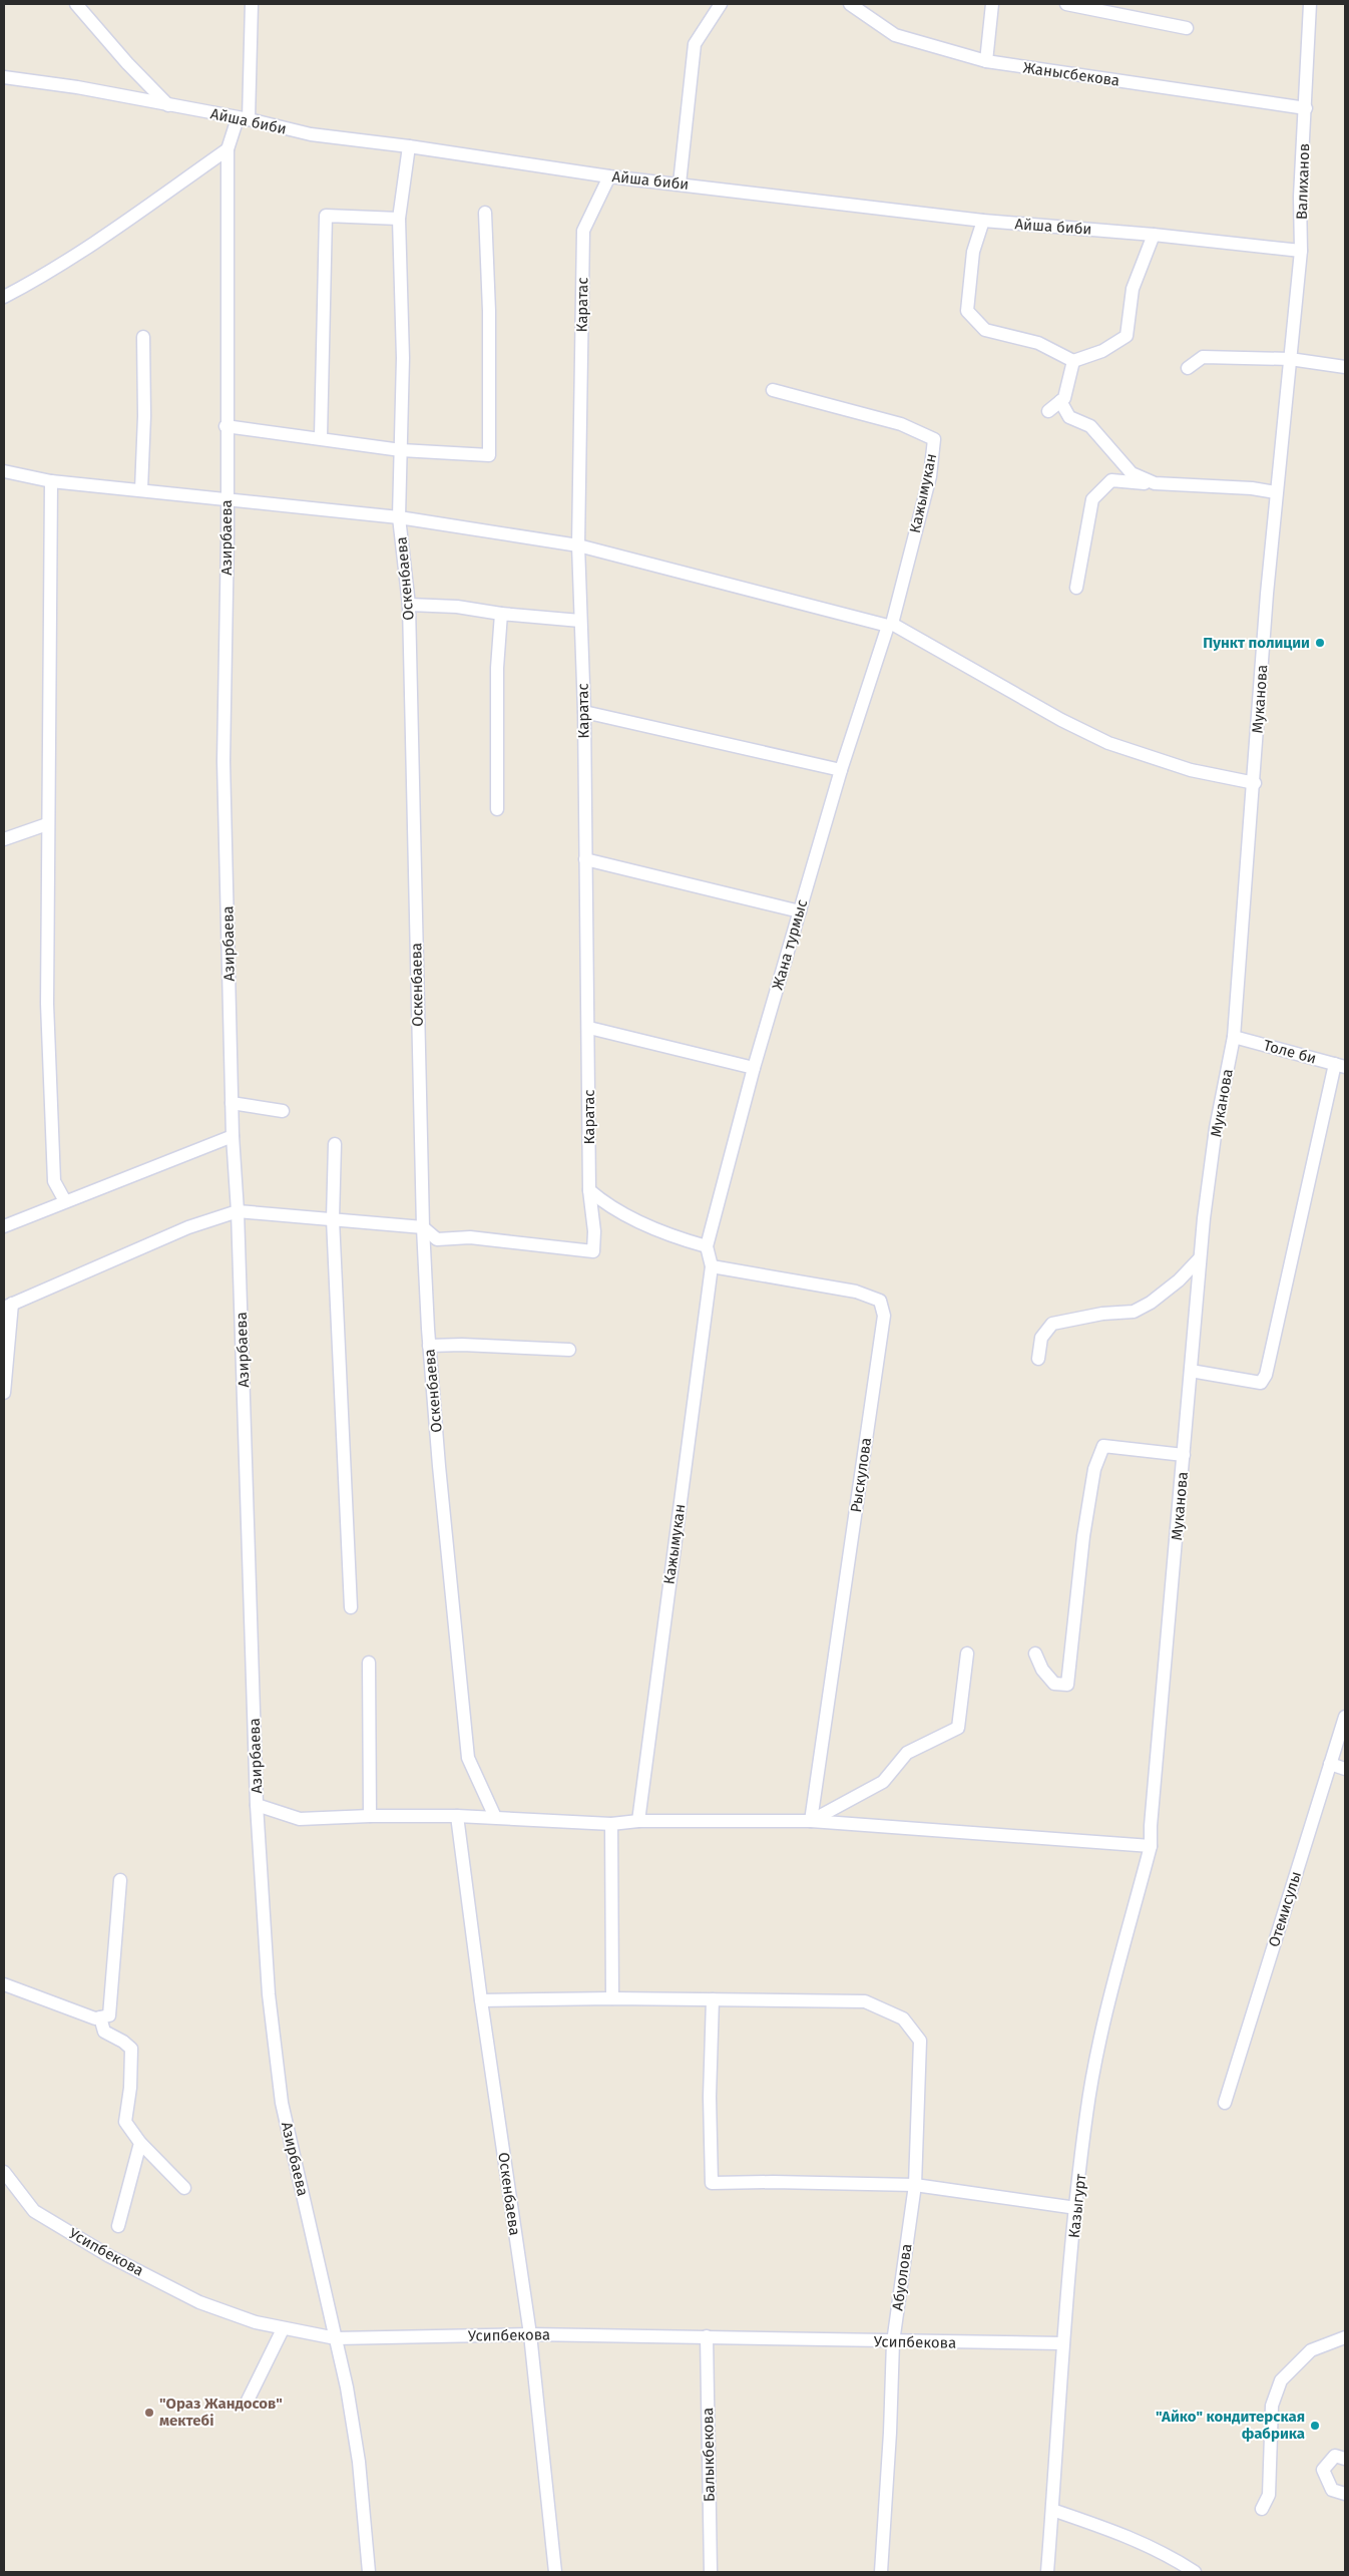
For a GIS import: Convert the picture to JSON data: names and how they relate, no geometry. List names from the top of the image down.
{
  "streets": {
    "street": [
      "Жанысбекова",
      "Айша биби",
      "Валиханов",
      "Каратас",
      "Кажымукан",
      "Азирбаева",
      "Оскенбаева",
      "Муканова",
      "Жана турмыс",
      "Толе би",
      "Рыскулова",
      "Отемисулы",
      "Казыгурт",
      "Усипбекова",
      "Абуолова",
      "Балыкбекова"
    ]
  },
  "crossings": [
    ["Жанысбекова", "Валиханов"],
    ["Айша биби", "Валиханов"],
    ["Айша биби", "Каратас"],
    ["Айша биби", "Азирбаева"],
    ["Айша биби", "Оскенбаева"],
    ["Валиханов", "Муканова"],
    ["Каратас", "Оскенбаева"],
    ["Кажымукан", "Жана турмыс"],
    ["Кажымукан", "Рыскулова"],
    ["Азирбаева", "Усипбекова"],
    ["Оскенбаева", "Усипбекова"],
    ["Муканова", "Толе би"],
    ["Муканова", "Казыгурт"],
    ["Жана турмыс", "Рыскулова"],
    ["Казыгурт", "Усипбекова"],
    ["Усипбекова", "Абуолова"],
    ["Усипбекова", "Балыкбекова"]
  ],
  "places": ["Пункт полиции", "\"Ораз Жандосов\" мектебі", "\"Айко\" кондитерская фабрика"]
}
